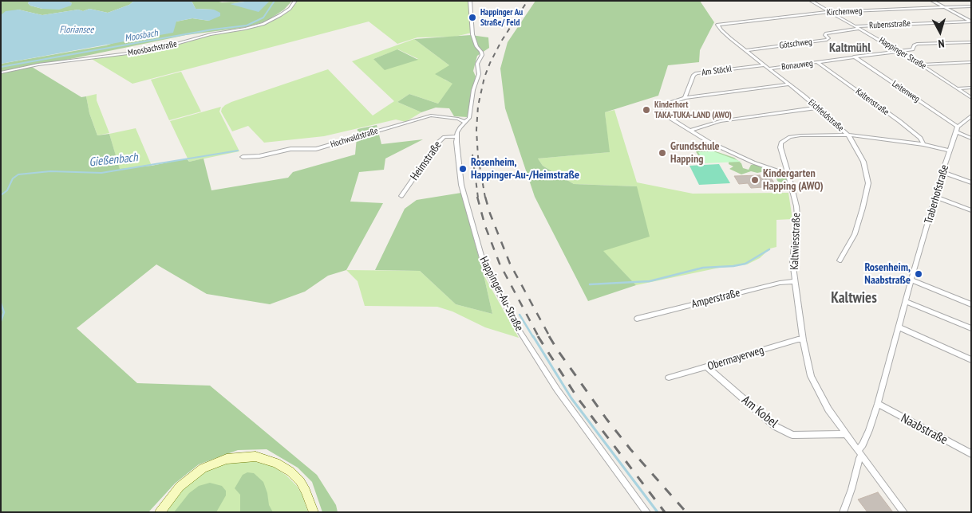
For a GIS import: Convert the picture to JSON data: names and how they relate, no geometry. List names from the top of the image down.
{
  "streets": {
    "street": [
      "Kirchenweg",
      "Rubensstraße",
      "Götschweg",
      "Moosbachstraße",
      "Happinger Straße",
      "Bonauweg",
      "Am Stöckl",
      "Leitenweg",
      "Kaltenstraße",
      "Eichfeldstraße",
      "Hochwaldstraße",
      "Heimstraße",
      "Traberhofstraße",
      "Kaltwiesstraße",
      "Happinger-Au-Straße",
      "Amperstraße",
      "Obermayerweg",
      "Am Kobel",
      "Naabstraße"
    ]
  },
  "crossings": [
    ["Kirchenweg", "Happinger Straße"],
    ["Kirchenweg", "Eichfeldstraße"],
    ["Rubensstraße", "Götschweg"],
    ["Rubensstraße", "Happinger Straße"],
    ["Götschweg", "Happinger Straße"],
    ["Götschweg", "Eichfeldstraße"],
    ["Happinger Straße", "Bonauweg"],
    ["Bonauweg", "Leitenweg"],
    ["Bonauweg", "Kaltenstraße"],
    ["Bonauweg", "Eichfeldstraße"],
    ["Am Stöckl", "Eichfeldstraße"],
    ["Leitenweg", "Traberhofstraße"],
    ["Kaltenstraße", "Kaltwiesstraße"],
    ["Eichfeldstraße", "Kaltwiesstraße"],
    ["Heimstraße", "Happinger-Au-Straße"],
    ["Traberhofstraße", "Kaltwiesstraße"],
    ["Traberhofstraße", "Naabstraße"],
    ["Kaltwiesstraße", "Amperstraße"],
    ["Kaltwiesstraße", "Obermayerweg"],
    ["Kaltwiesstraße", "Am Kobel"],
    ["Obermayerweg", "Am Kobel"]
  ],
  "districts": ["Kaltmühl", "Kaltwies"],
  "water": ["Floriansee", "Moosbach", "Gießenbach"],
  "places": [
    "Happinger Au Straße/ Feld",
    "Kinderhort TAKA-TUKA-LAND (AWO)",
    "Grundschule Happing",
    "Rosenheim, Happinger-Au-/Heimstraße",
    "Kindergarten Happing (AWO)",
    "Rosenheim, Naabstraße"
  ],
  "north": "bottom"
}
